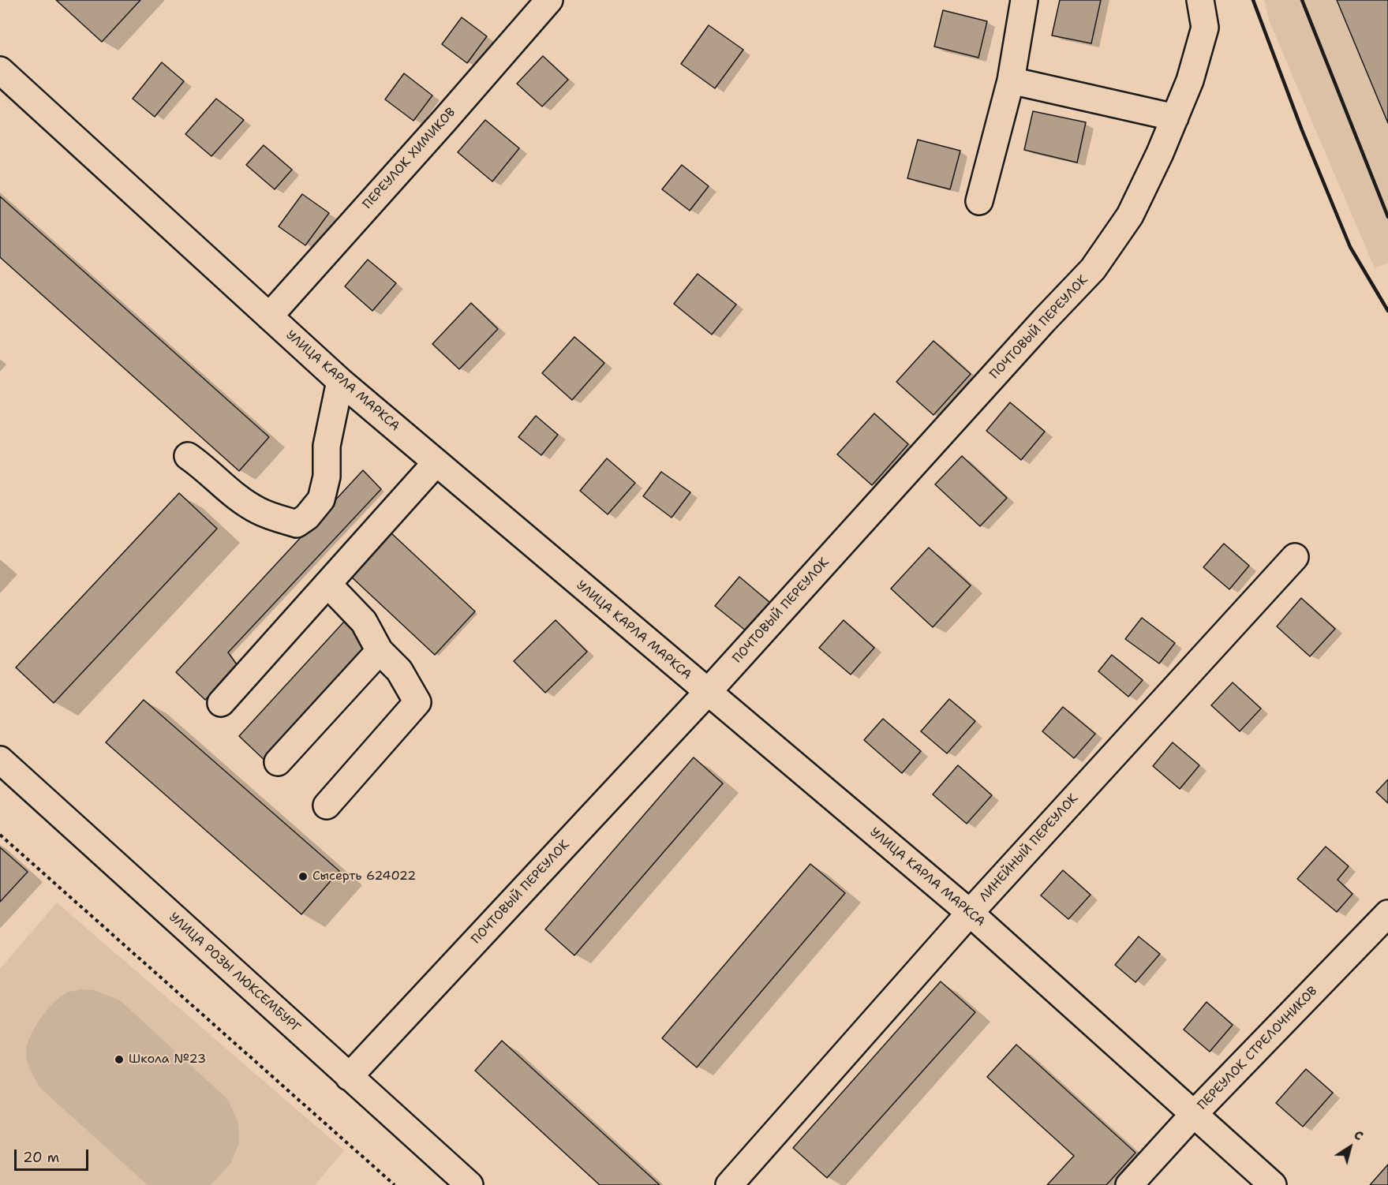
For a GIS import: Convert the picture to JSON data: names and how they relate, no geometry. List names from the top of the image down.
{
  "streets": {
    "street": [
      "ПЕРЕУЛОК ХИМИКОВ",
      "ПОЧТОВЫЙ ПЕРЕУЛОК",
      "УЛИЦА КАРЛА МАРКСА",
      "ЛИНЕЙНЫЙ ПЕРЕУЛОК",
      "УЛИЦА РОЗЫ ЛЮКСЕМБУРГ",
      "ПЕРЕУЛОК СТРЕЛОЧНИКОВ"
    ]
  },
  "crossings": [
    ["ПЕРЕУЛОК ХИМИКОВ", "УЛИЦА КАРЛА МАРКСА"],
    ["ПОЧТОВЫЙ ПЕРЕУЛОК", "УЛИЦА КАРЛА МАРКСА"],
    ["ПОЧТОВЫЙ ПЕРЕУЛОК", "УЛИЦА РОЗЫ ЛЮКСЕМБУРГ"],
    ["УЛИЦА КАРЛА МАРКСА", "ЛИНЕЙНЫЙ ПЕРЕУЛОК"],
    ["УЛИЦА КАРЛА МАРКСА", "ПЕРЕУЛОК СТРЕЛОЧНИКОВ"]
  ],
  "places": ["Сысерть 624022", "Школа №23"],
  "scale_bar": "20 m",
  "north": "top right"
}
